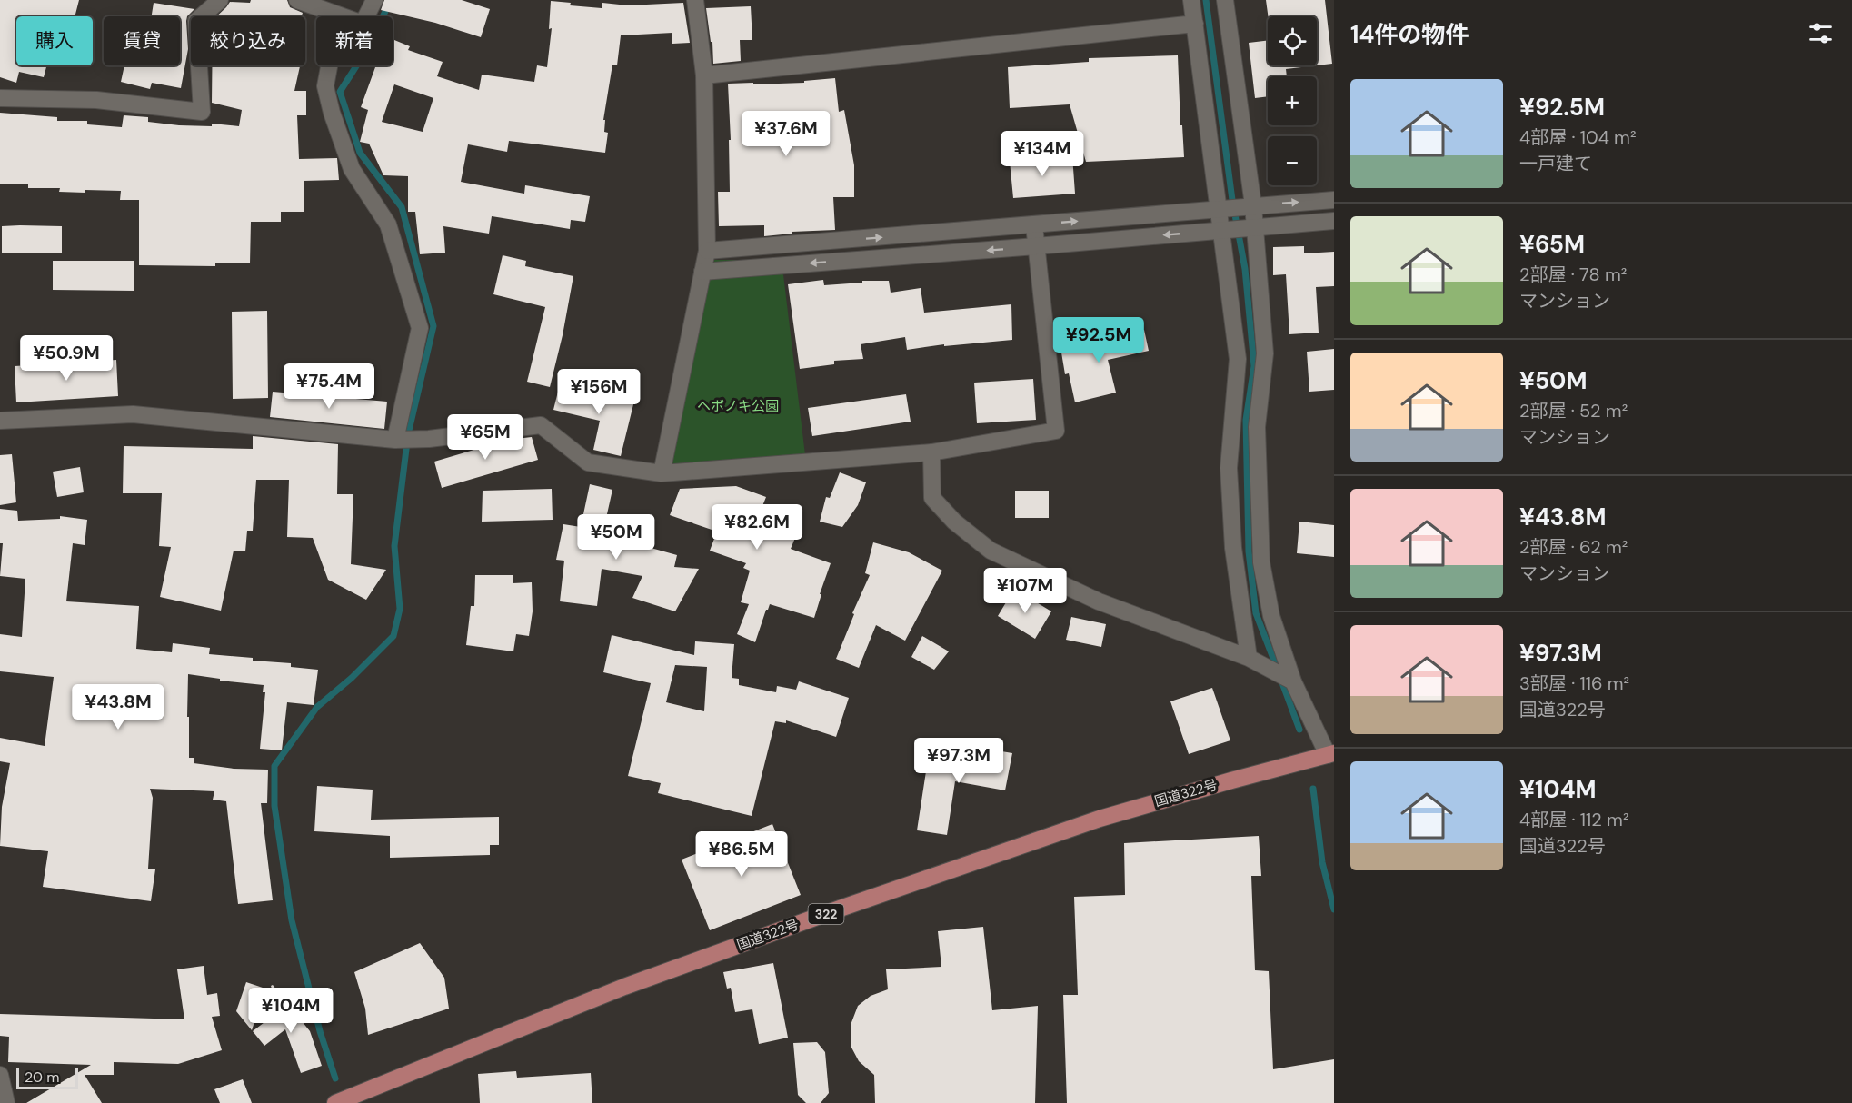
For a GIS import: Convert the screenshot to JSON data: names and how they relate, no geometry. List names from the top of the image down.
{
  "streets": {
    "highway": ["国道322号", "322"]
  },
  "parks": ["ヘボノキ公園"],
  "scale_bar": "20 m",
  "page": {
    "heading": "14件の物件",
    "map_buttons": ["+", "−"],
    "chip": [
      "購入",
      "賃貸",
      "絞り込み",
      "新着"
    ],
    "list": [
      {
        "name": "¥92.5M",
        "note": "4部屋 · 104 m² · 一戸建て"
      },
      {
        "name": "¥65M",
        "note": "2部屋 · 78 m² · マンション"
      },
      {
        "name": "¥50M",
        "note": "2部屋 · 52 m² · マンション"
      },
      {
        "name": "¥43.8M",
        "note": "2部屋 · 62 m² · マンション"
      },
      {
        "name": "¥97.3M",
        "note": "3部屋 · 116 m² · 国道322号"
      },
      {
        "name": "¥104M",
        "note": "4部屋 · 112 m² · 国道322号"
      }
    ],
    "price": [
      "¥37.6M",
      "¥134M",
      "¥92.5M",
      "¥50.9M",
      "¥75.4M",
      "¥156M",
      "¥65M",
      "¥82.6M",
      "¥50M",
      "¥107M",
      "¥43.8M",
      "¥97.3M",
      "¥86.5M",
      "¥104M"
    ],
    "scale": "20 m"
  }
}
